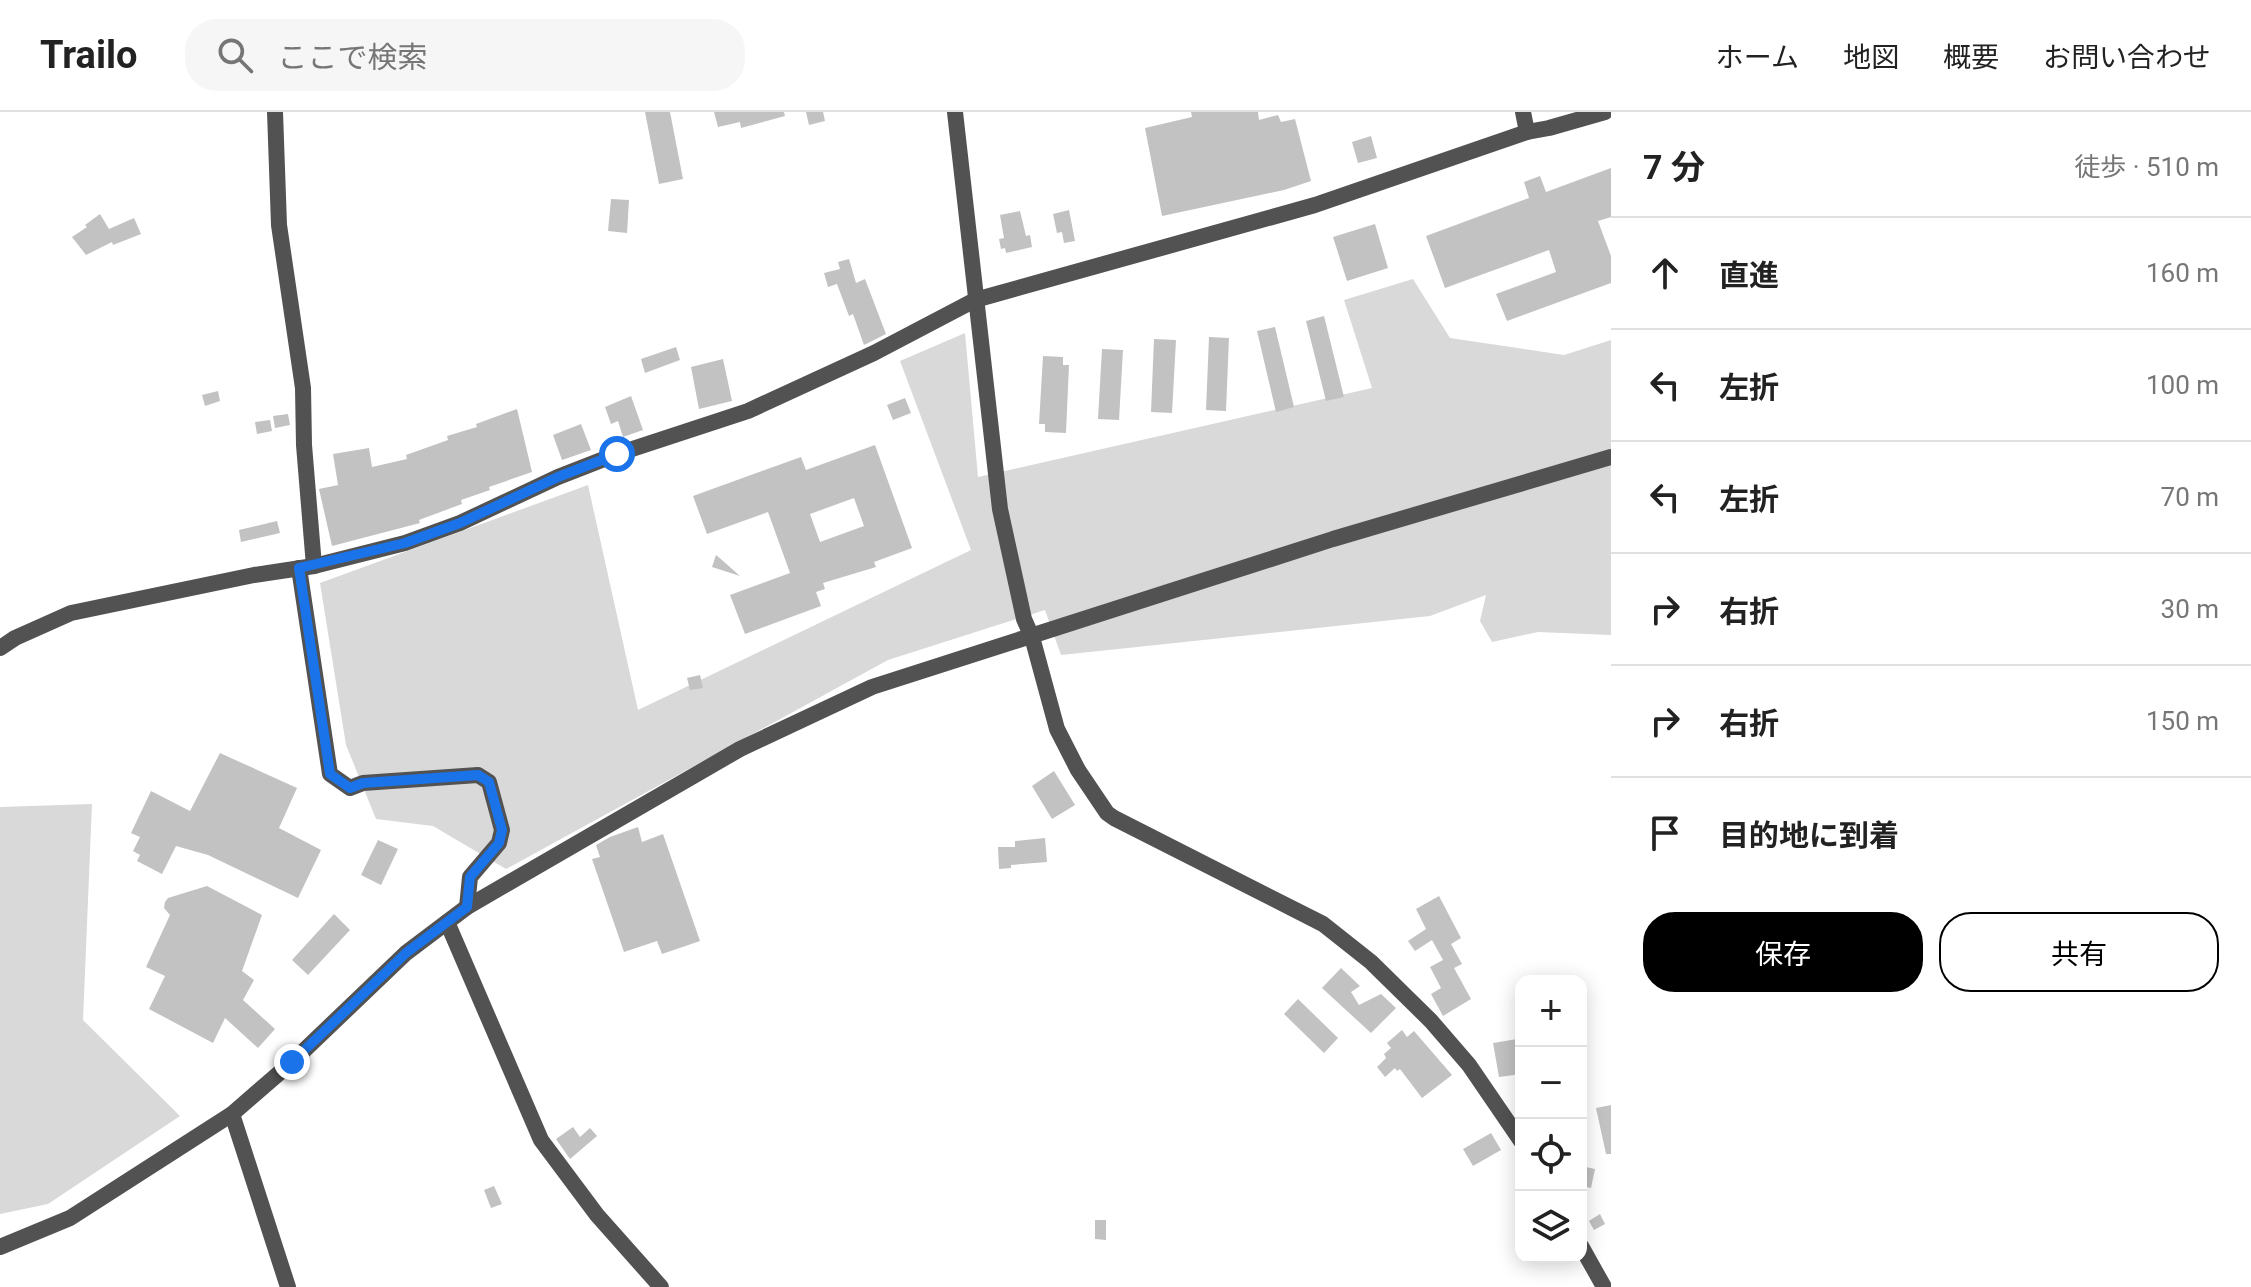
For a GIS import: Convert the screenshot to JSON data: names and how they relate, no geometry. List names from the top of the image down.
{
  "page": {
    "header": "Trailo",
    "search": "ここで検索",
    "nav": [
      "ホーム",
      "地図",
      "概要",
      "お問い合わせ"
    ],
    "heading": ["7 分", "徒歩 · 510 m"],
    "list": [
      ["直進", "160 m"],
      ["左折", "100 m"],
      ["左折", "70 m"],
      ["右折", "30 m"],
      ["右折", "150 m"],
      "目的地に到着"
    ],
    "buttons": ["保存", "共有"],
    "map_buttons": ["+", "−"]
  }
}
